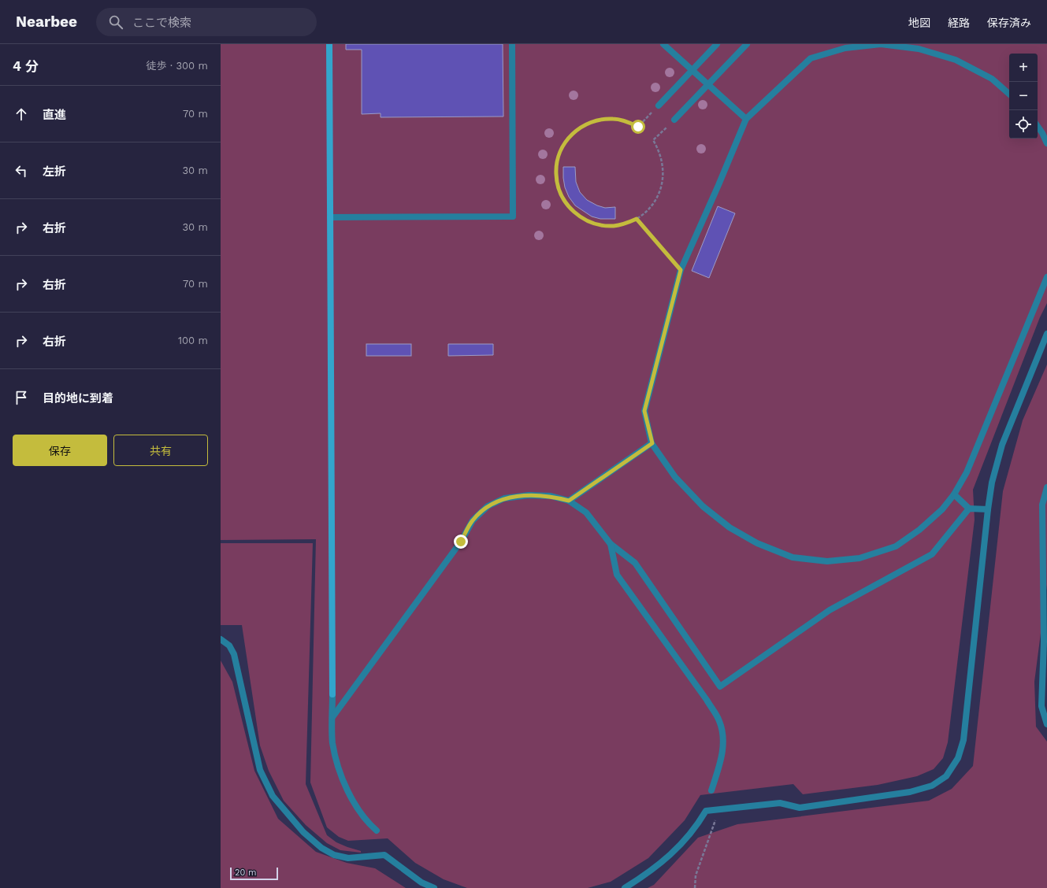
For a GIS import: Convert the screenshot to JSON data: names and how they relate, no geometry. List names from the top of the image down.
{
  "scale_bar": "20 m",
  "page": {
    "header": "Nearbee",
    "search": "ここで検索",
    "nav": ["地図", "経路", "保存済み"],
    "heading": ["4 分", "徒歩 · 300 m"],
    "map_buttons": ["+", "−"],
    "list": [
      ["直進", "70 m"],
      ["左折", "30 m"],
      ["右折", "30 m"],
      ["右折", "70 m"],
      ["右折", "100 m"],
      "目的地に到着"
    ],
    "buttons": ["保存", "共有"],
    "scale": "20 m"
  }
}
